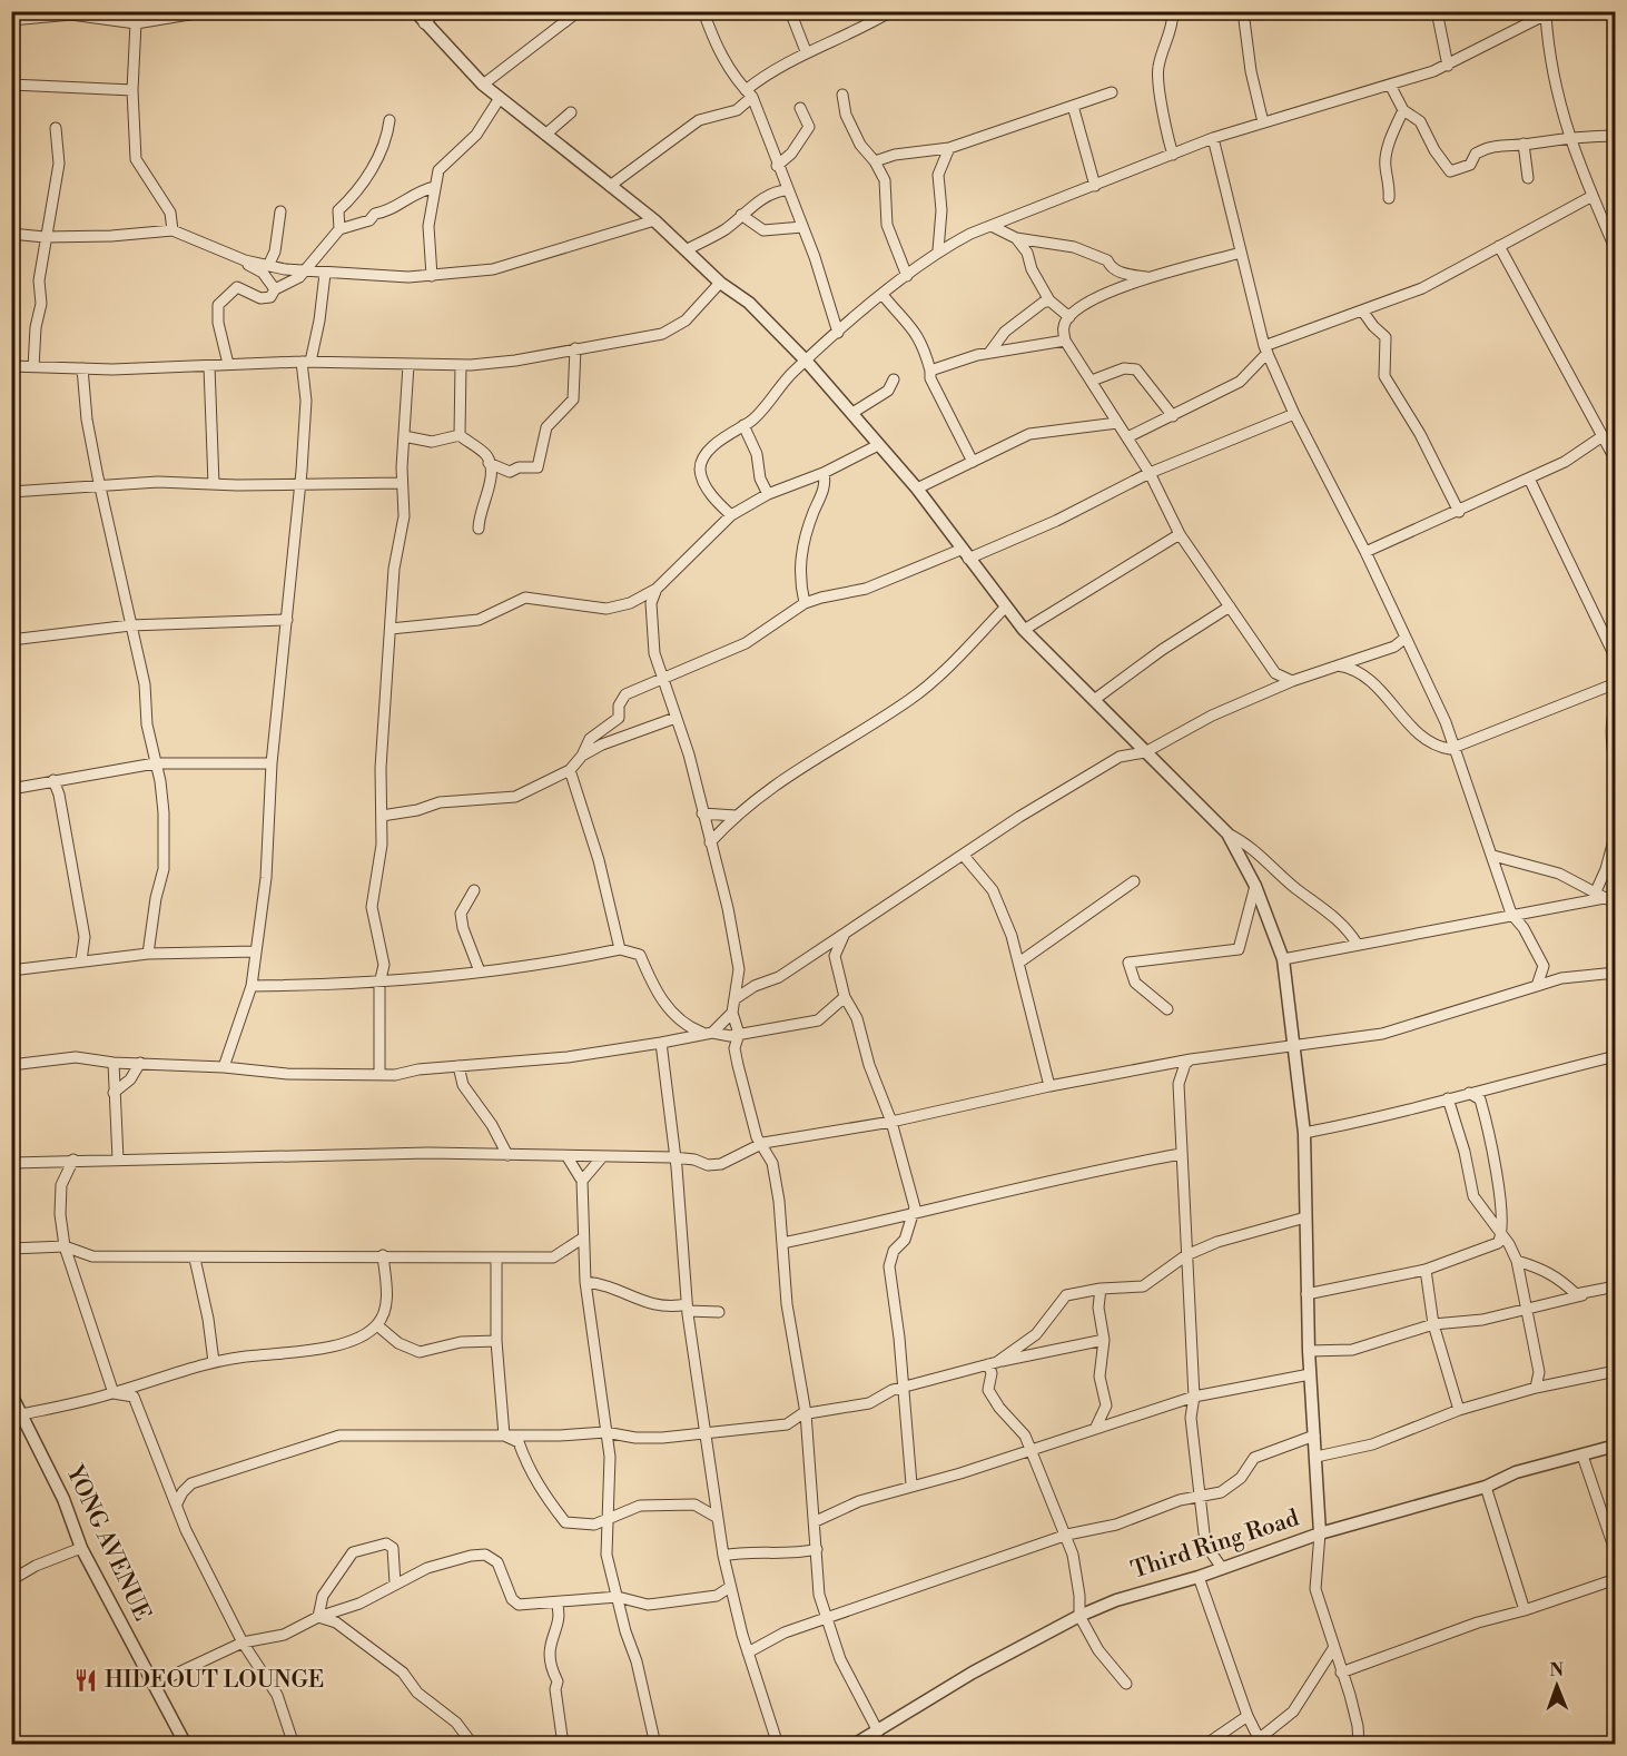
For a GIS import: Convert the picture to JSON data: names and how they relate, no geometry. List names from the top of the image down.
{
  "streets": {
    "street": ["YONG AVENUE", "Third Ring Road"]
  },
  "places": {
    "restaurant": ["HIDEOUT LOUNGE"]
  },
  "north": "top"
}
